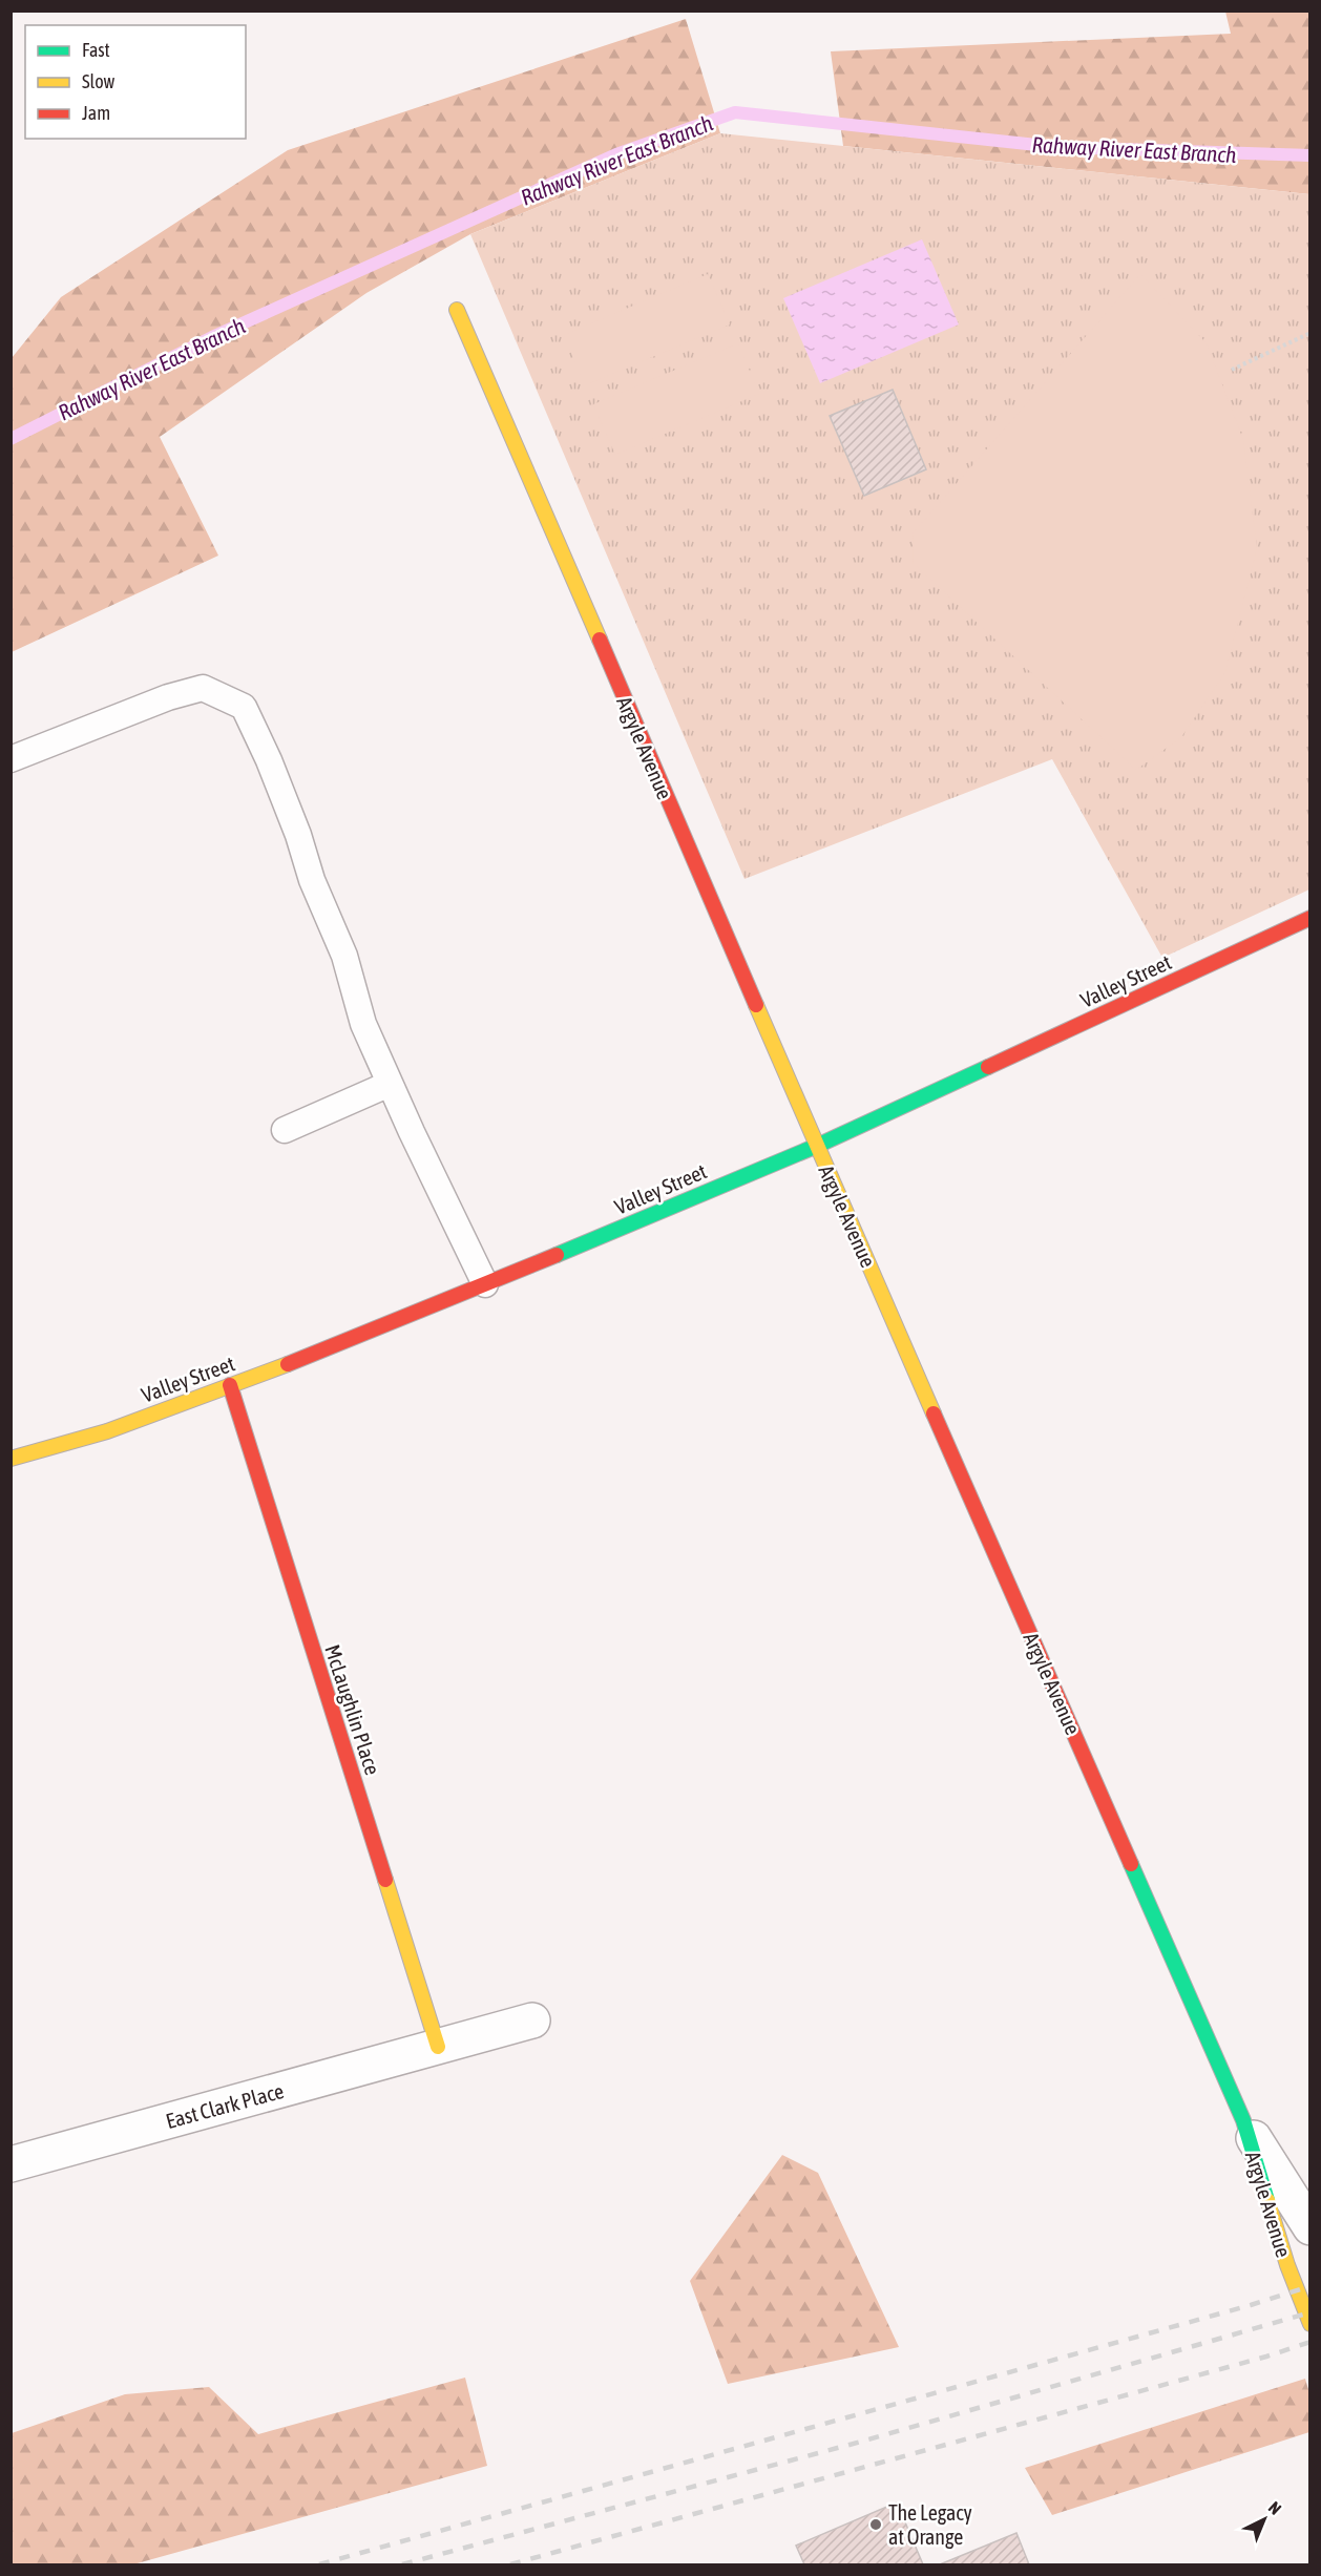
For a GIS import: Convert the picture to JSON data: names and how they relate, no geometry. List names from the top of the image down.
{
  "streets": {
    "street": [
      "Argyle Avenue",
      "Valley Street",
      "McLaughlin Place",
      "East Clark Place"
    ]
  },
  "crossings": [
    ["Argyle Avenue", "Valley Street"],
    ["Valley Street", "McLaughlin Place"],
    ["McLaughlin Place", "East Clark Place"]
  ],
  "water": ["Rahway River East Branch"],
  "places": ["The Legacy at Orange"],
  "legend": ["Fast", "Slow", "Jam"],
  "north": "top right"
}
